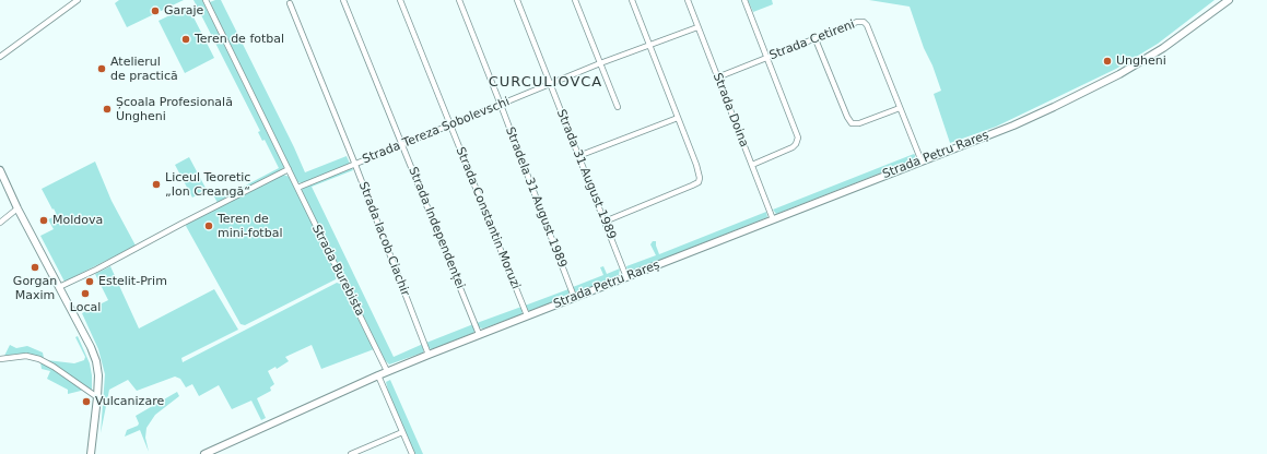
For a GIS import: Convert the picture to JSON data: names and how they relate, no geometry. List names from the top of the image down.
{
  "streets": {
    "main road": ["Strada Petru Rareș"],
    "street": [
      "Strada Cetireni",
      "Strada Doina",
      "Strada Tereza Sobolevschi",
      "Strada 31 August 1989",
      "Stradela 31 August 1989",
      "Strada Constantin Moruzi",
      "Strada Independenței",
      "Strada Iacob Ciachir",
      "Strada Burebista"
    ]
  },
  "crossings": [
    ["Strada Cetireni", "Strada Doina"],
    ["Strada Cetireni", "Strada Petru Rareș"],
    ["Strada Doina", "Strada Tereza Sobolevschi"],
    ["Strada Doina", "Strada Petru Rareș"],
    ["Strada Tereza Sobolevschi", "Strada 31 August 1989"],
    ["Strada Tereza Sobolevschi", "Stradela 31 August 1989"],
    ["Strada Tereza Sobolevschi", "Strada Constantin Moruzi"],
    ["Strada Tereza Sobolevschi", "Strada Independenței"],
    ["Strada Tereza Sobolevschi", "Strada Iacob Ciachir"],
    ["Strada Tereza Sobolevschi", "Strada Burebista"],
    ["Strada Petru Rareș", "Strada 31 August 1989"],
    ["Strada Petru Rareș", "Stradela 31 August 1989"],
    ["Strada Petru Rareș", "Strada Constantin Moruzi"],
    ["Strada Petru Rareș", "Strada Independenței"],
    ["Strada Petru Rareș", "Strada Iacob Ciachir"],
    ["Strada Petru Rareș", "Strada Burebista"]
  ],
  "districts": ["CURCULIOVCA"],
  "places": [
    "Garaje",
    "Teren de fotbal",
    "Ungheni",
    "Atelierul de practică",
    "Școala Profesională Ungheni",
    "Liceul Teoretic „Ion Creangă“",
    "Moldova",
    "Teren de mini-fotbal",
    "Gorgan Maxim",
    "Estelit-Prim",
    "Local",
    "Vulcanizare"
  ]
}
